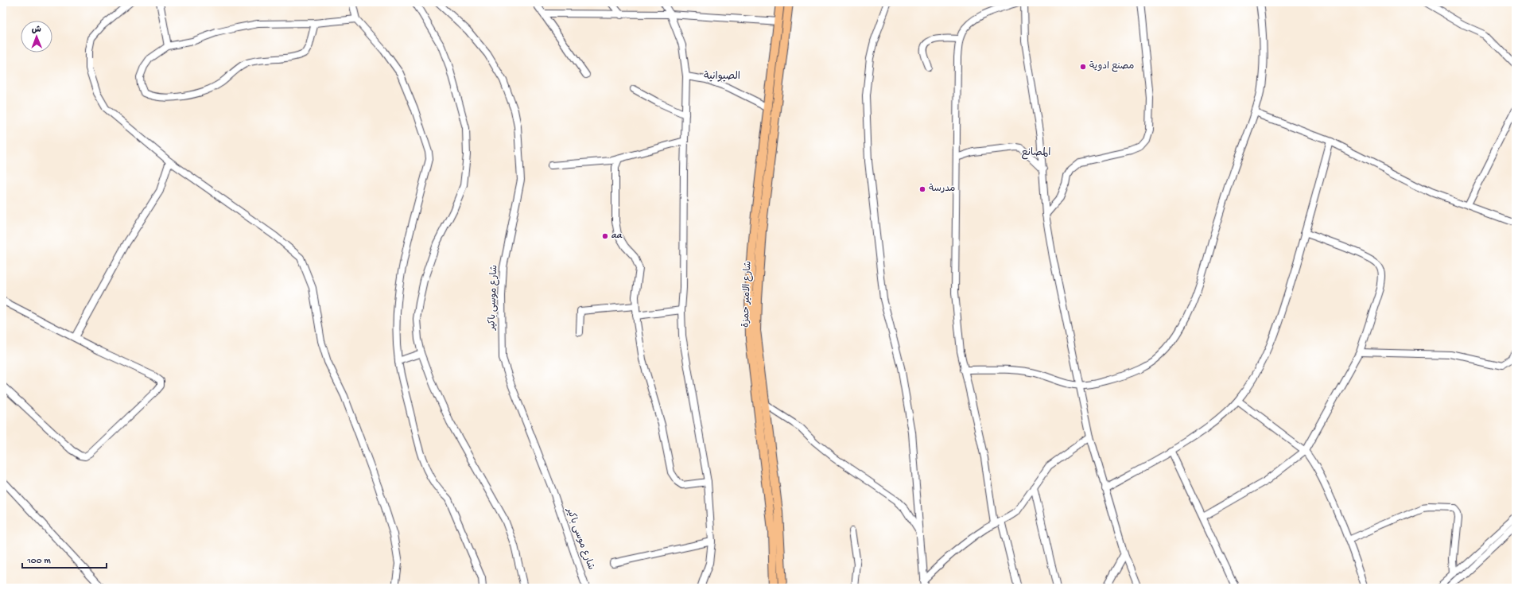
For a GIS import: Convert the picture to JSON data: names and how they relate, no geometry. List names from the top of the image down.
{
  "streets": {
    "main road": ["شارع الامير حمزة"],
    "street": ["شارع موسى باكير"]
  },
  "districts": ["الصيوانية", "المصانع"],
  "places": ["مصنع ادوية", "مدرسة", "aa"],
  "scale_bar": "100 m",
  "north": "top"
}
